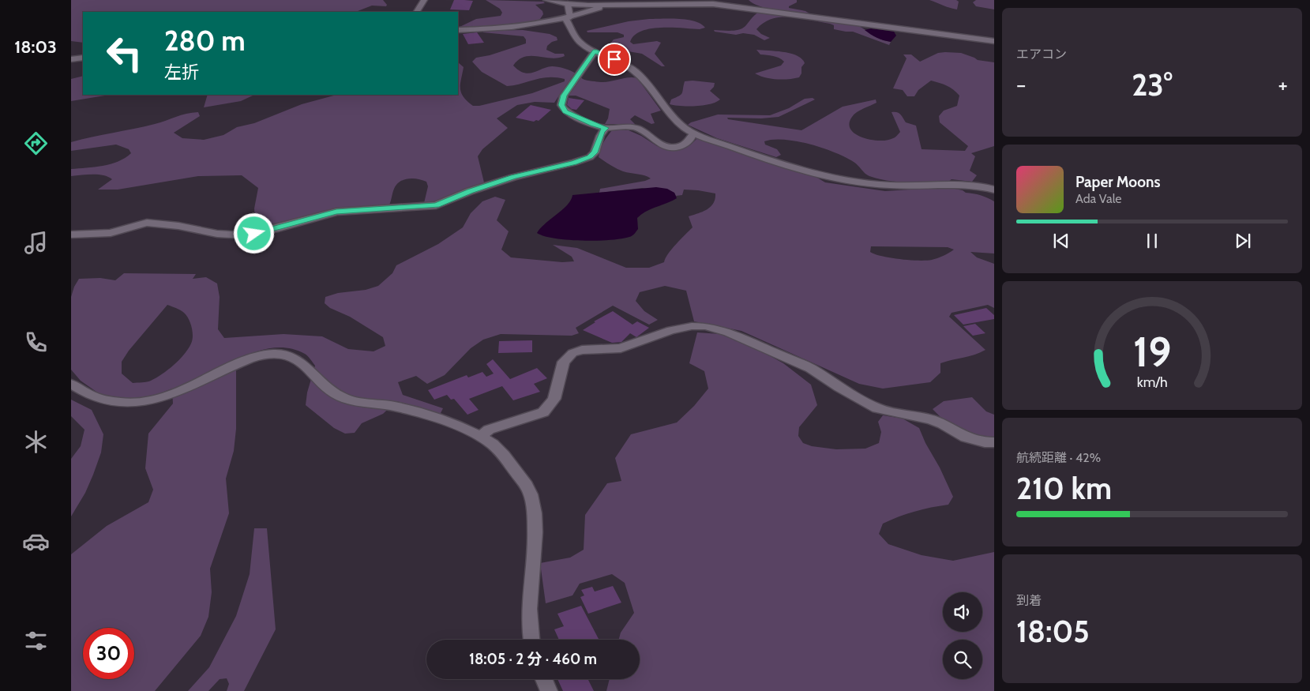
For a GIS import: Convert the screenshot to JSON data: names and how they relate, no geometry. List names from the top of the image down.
{
  "page": {
    "tabs": "18:03",
    "tile": [
      "エアコン",
      ["航続距離 · 42%", "210 km"],
      ["到着", "18:05"]
    ],
    "turn": ["280 m", "左折"],
    "heat": ["−", "23°", "+"],
    "song": ["Paper Moons", "Ada Vale"],
    "limit": "30",
    "trip": "18:05 · 2 分 · 460 m",
    "gauge": ["19", "km/h"]
  }
}
